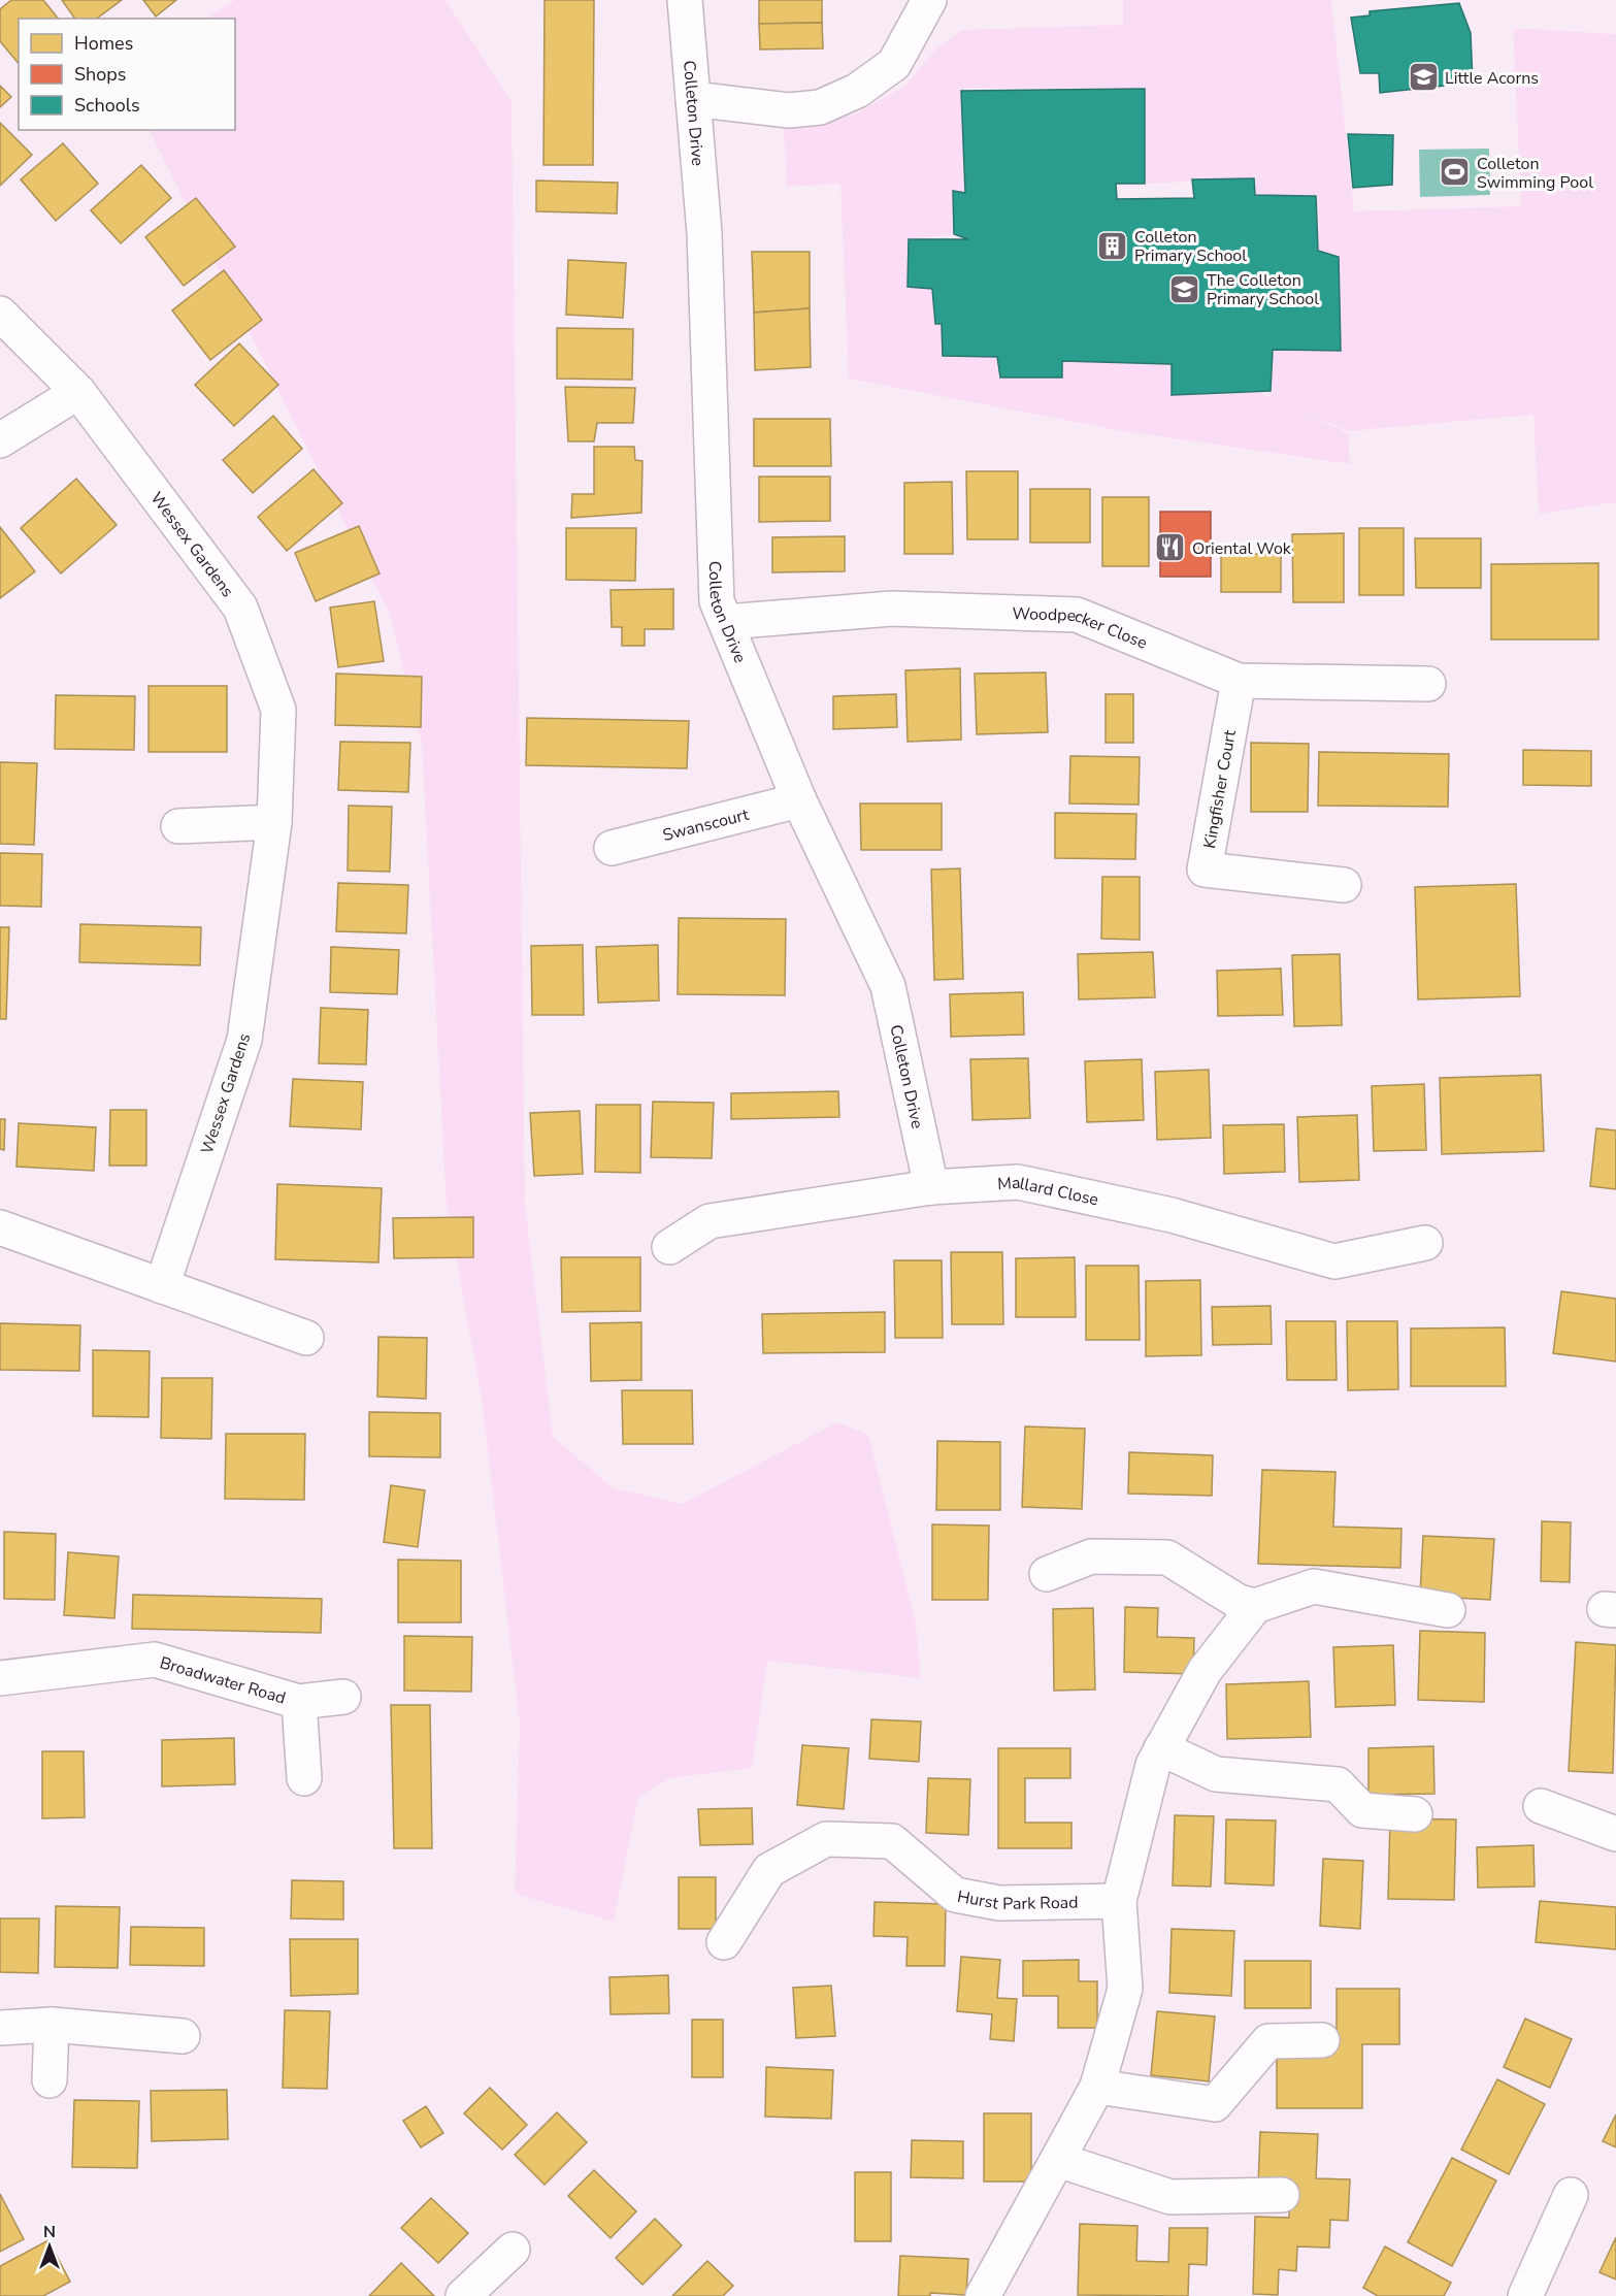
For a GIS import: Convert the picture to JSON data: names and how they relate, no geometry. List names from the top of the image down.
{
  "streets": {
    "street": [
      "Colleton Drive",
      "Wessex Gardens",
      "Woodpecker Close",
      "Kingfisher Court",
      "Swanscourt",
      "Mallard Close",
      "Broadwater Road",
      "Hurst Park Road"
    ]
  },
  "crossings": [
    ["Colleton Drive", "Woodpecker Close"],
    ["Colleton Drive", "Swanscourt"],
    ["Colleton Drive", "Mallard Close"],
    ["Woodpecker Close", "Kingfisher Court"]
  ],
  "places": {
    "school or university": ["Little Acorns", "The Colleton Primary School"],
    "sports": ["Colleton Swimming Pool"],
    "building": ["Colleton Primary School"],
    "restaurant": ["Oriental Wok"]
  },
  "legend": ["Homes", "Shops", "Schools"],
  "north": "top"
}
